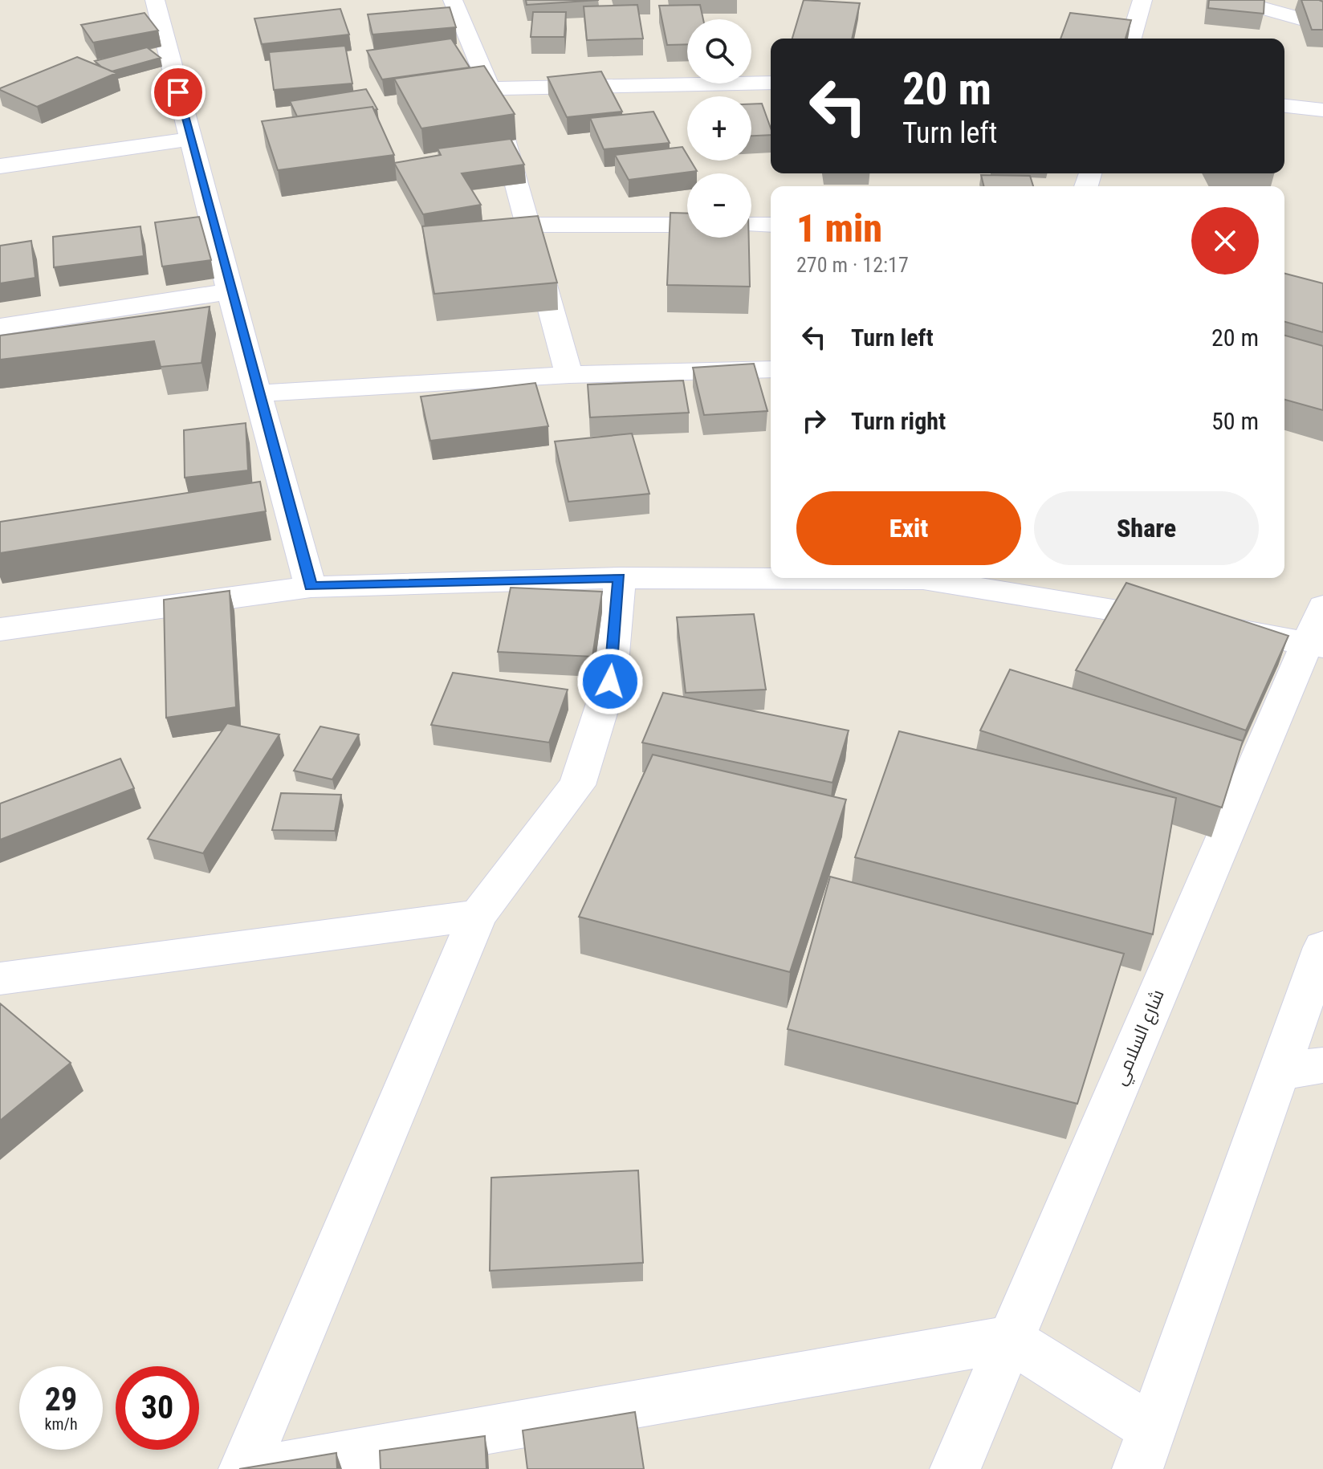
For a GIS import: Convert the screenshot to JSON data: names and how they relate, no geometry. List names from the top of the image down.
{
  "streets": {
    "street": ["شارع السلامي"]
  },
  "page": {
    "map_buttons": ["+", "−"],
    "turn": ["20 m", "Turn left"],
    "heading": ["1 min", "270 m · 12:17"],
    "list": [
      {
        "name": "Turn left",
        "value": "20 m"
      },
      {
        "name": "Turn right",
        "value": "50 m"
      }
    ],
    "buttons": ["Exit", "Share"],
    "speed": "29 km/h",
    "limit": "30"
  }
}
